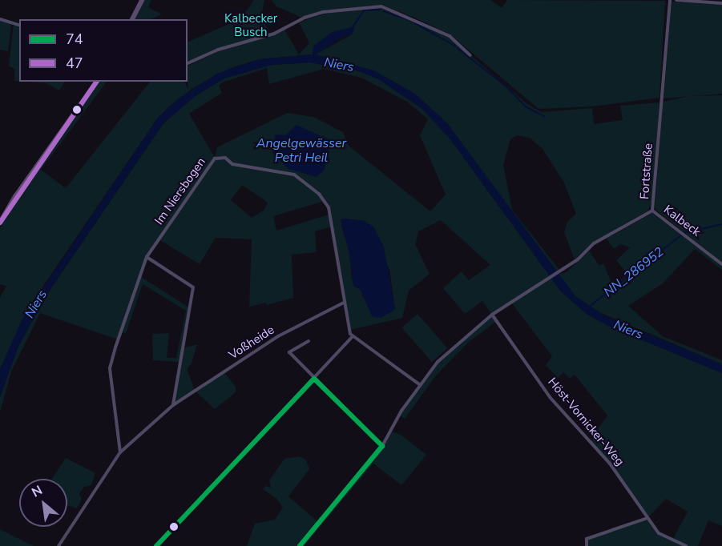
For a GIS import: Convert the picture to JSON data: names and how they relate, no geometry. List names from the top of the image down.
{
  "streets": {
    "street": [
      "Fortstraße",
      "Im Niersbogen",
      "Kalbeck",
      "Voßheide",
      "Höst-Vornicker-Weg"
    ]
  },
  "crossings": [
    ["Fortstraße", "Kalbeck"],
    ["Fortstraße", "Höst-Vornicker-Weg"],
    ["Im Niersbogen", "Voßheide"]
  ],
  "water": ["Niers", "Angelgewässer Petri Heil", "NN_286952"],
  "parks": ["Kalbecker Busch"],
  "lines": ["transit line 47", "transit line 74"],
  "legend": ["74", "47"],
  "north": "top left"
}
